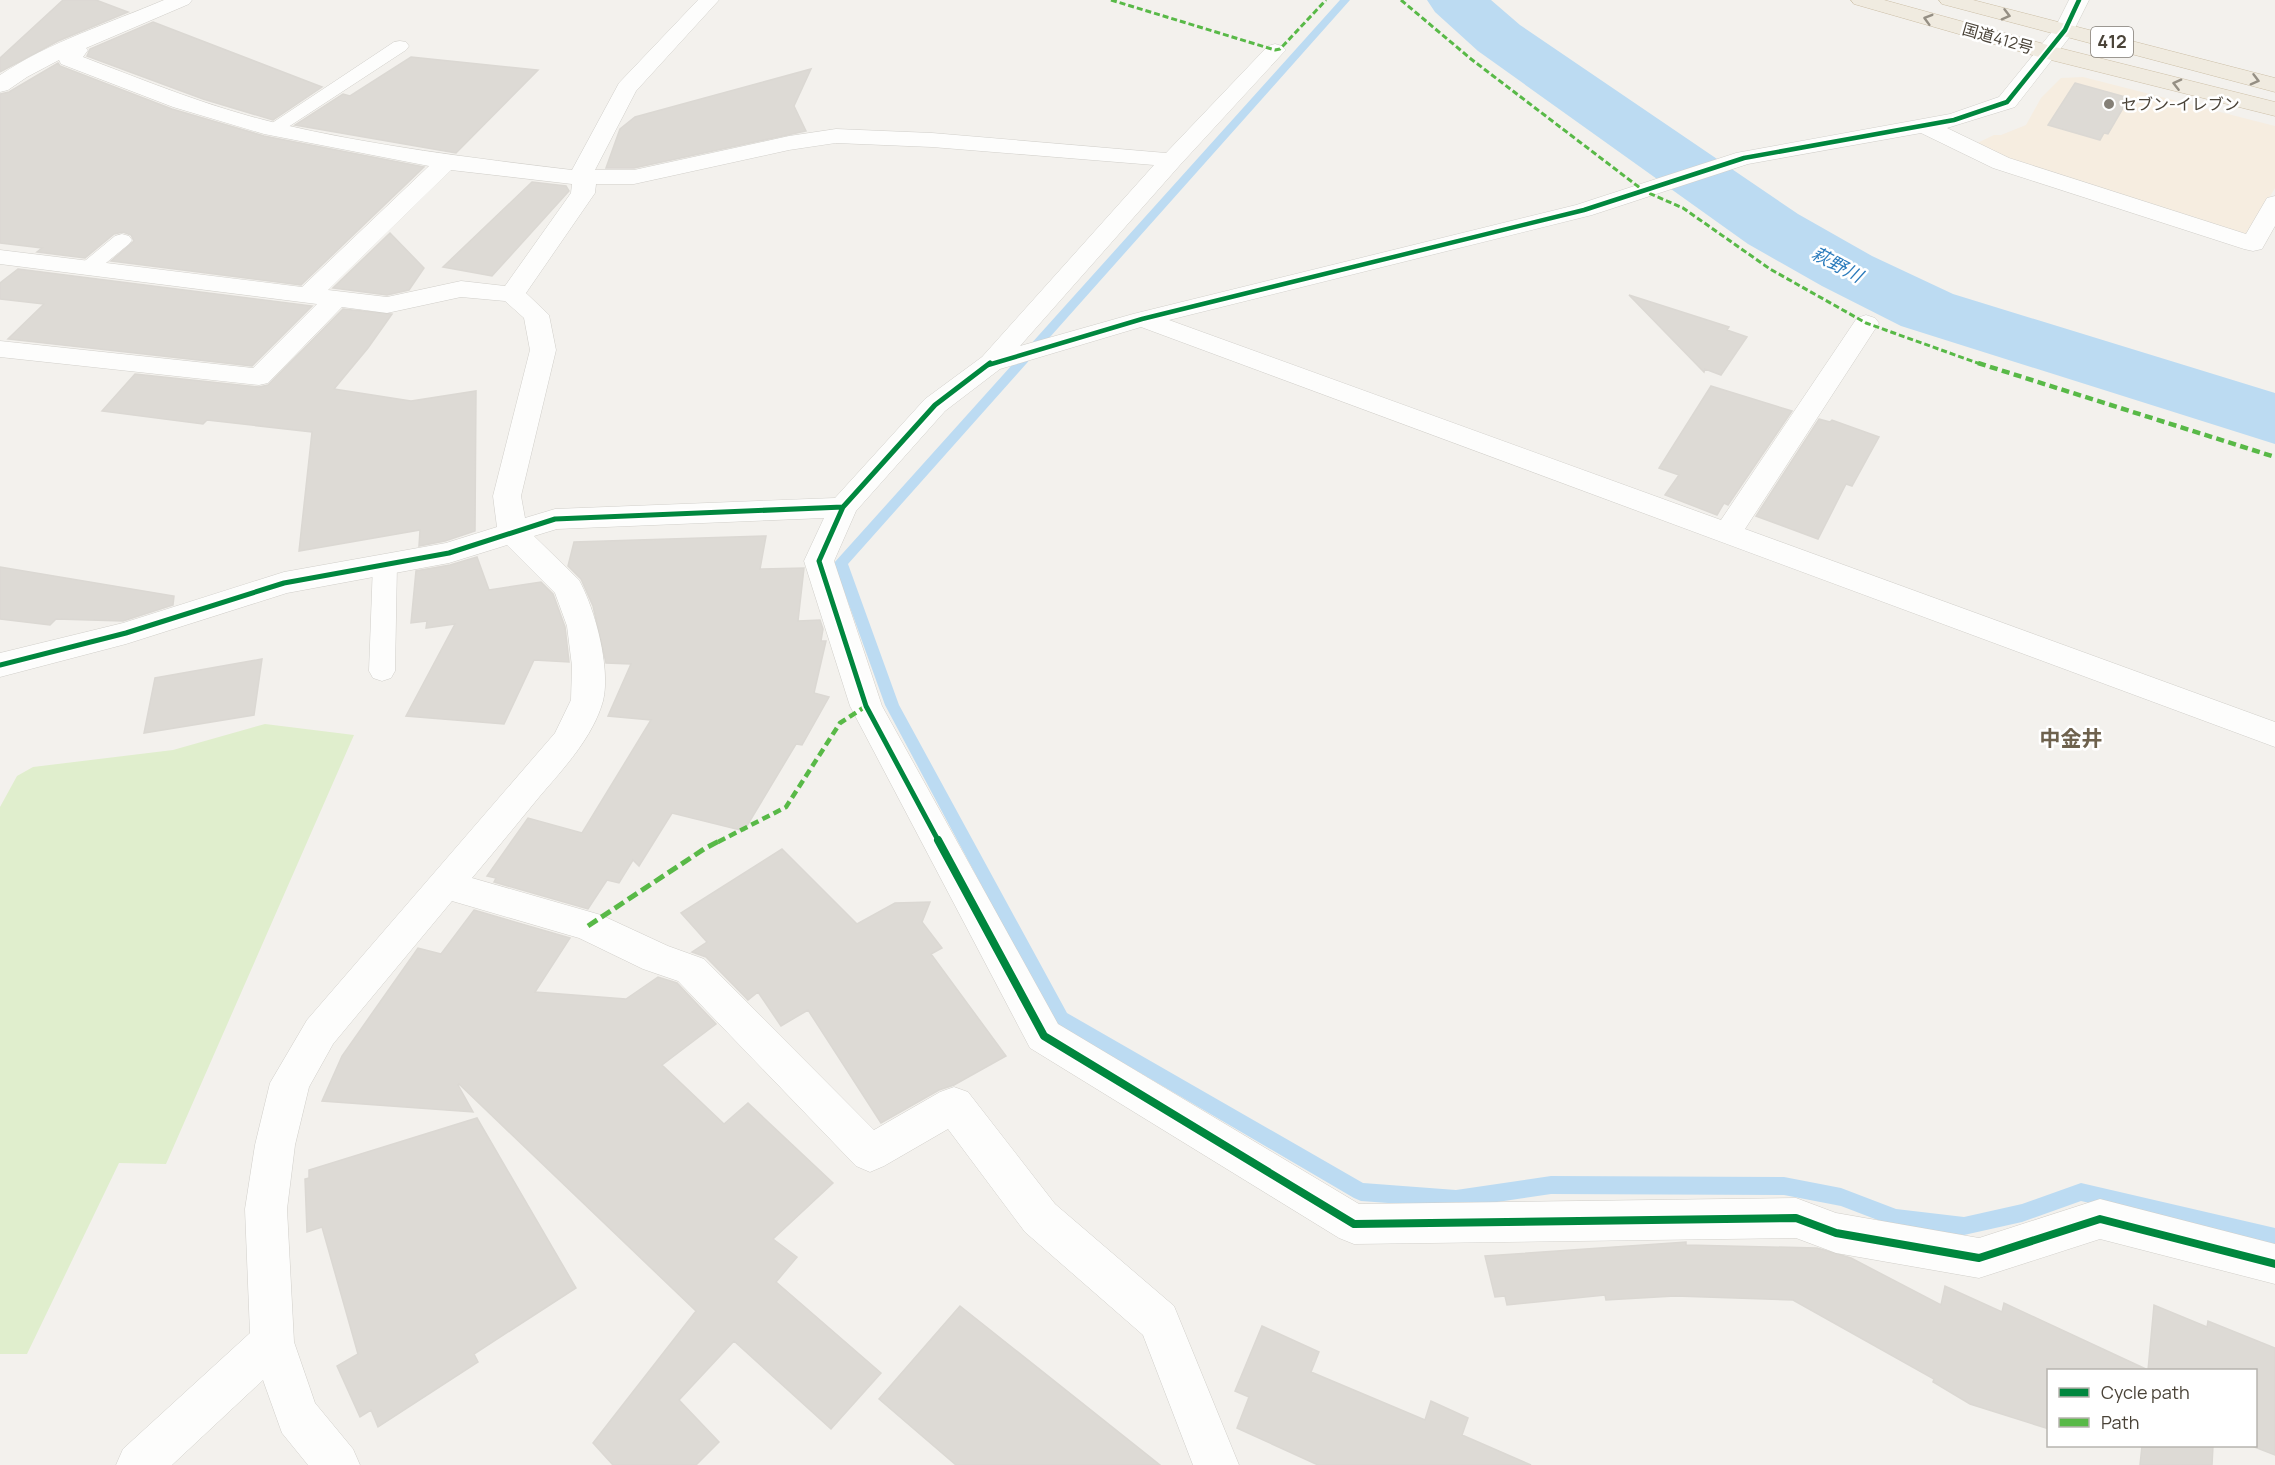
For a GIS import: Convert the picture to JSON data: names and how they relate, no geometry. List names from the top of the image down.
{
  "streets": {
    "highway": ["国道412号", "412"]
  },
  "districts": ["中金井"],
  "water": ["萩野川"],
  "places": ["セブン-イレブン"],
  "legend": ["Cycle path", "Path"]
}
